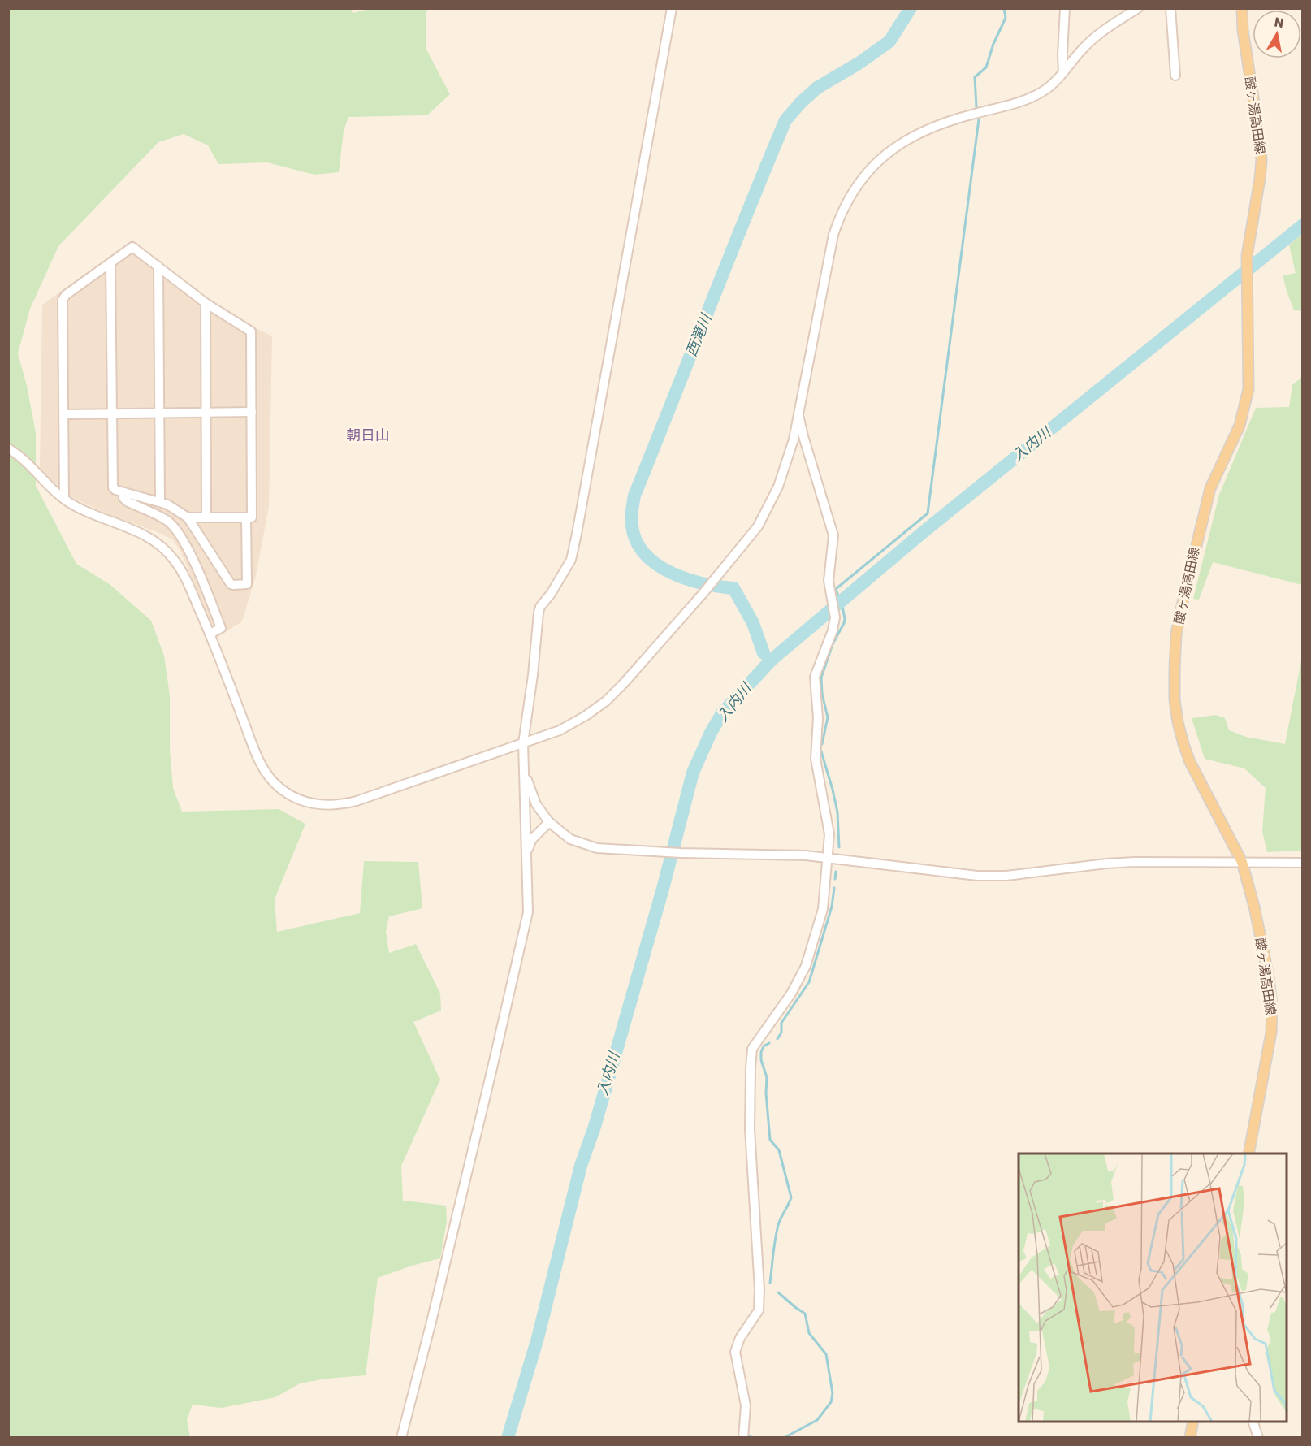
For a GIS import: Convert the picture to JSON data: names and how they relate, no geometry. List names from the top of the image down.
{
  "streets": {
    "main road": ["酸ヶ湯高田線"]
  },
  "districts": ["朝日山"],
  "water": ["西滝川", "入内川"],
  "north": "top"
}
